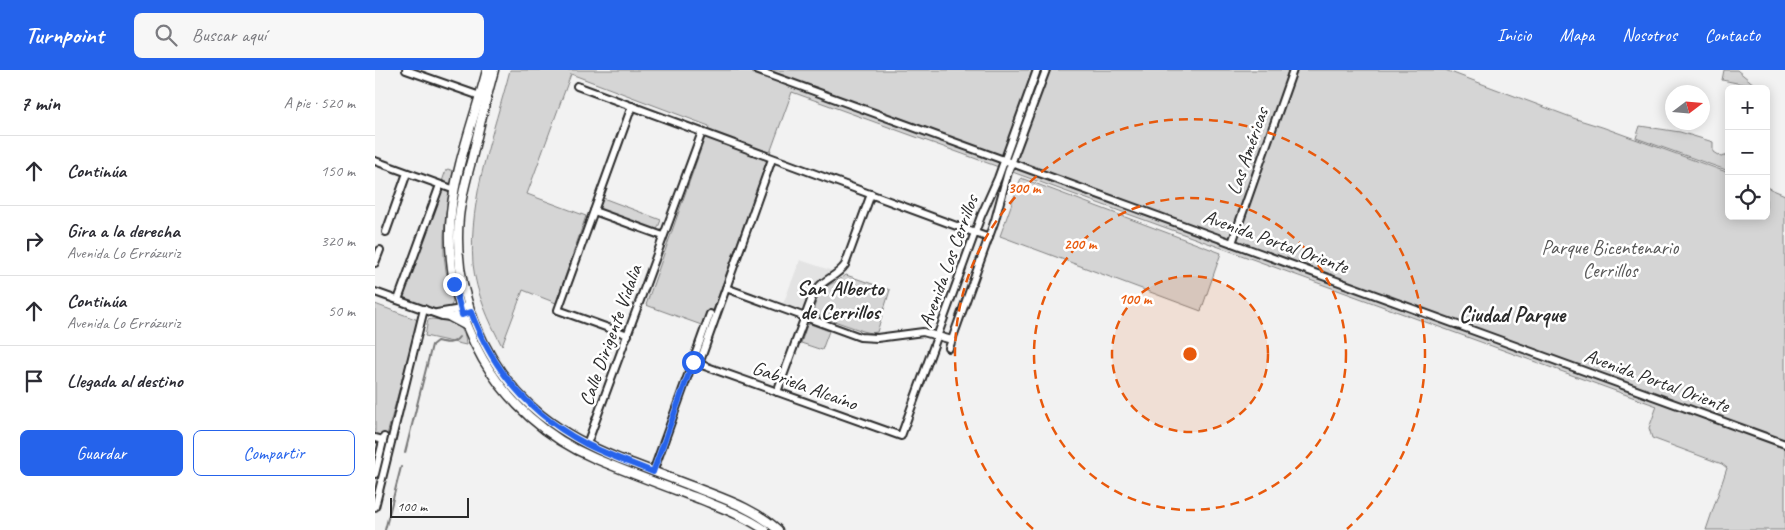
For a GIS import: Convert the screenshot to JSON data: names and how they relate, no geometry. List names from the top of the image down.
{
  "streets": {
    "street": [
      "Las Américas",
      "Avenida Portal Oriente",
      "Avenida Los Cerrillos",
      "Calle Dirigente Vidalia",
      "Gabriela Alcaíno"
    ]
  },
  "crossings": [
    ["Las Américas", "Avenida Portal Oriente"],
    ["Avenida Portal Oriente", "Avenida Los Cerrillos"],
    ["Avenida Los Cerrillos", "Gabriela Alcaíno"]
  ],
  "districts": ["San Alberto de Cerrillos", "Ciudad Parque"],
  "parks": ["Parque Bicentenario Cerrillos"],
  "scale_bar": "100 m",
  "north": "right",
  "page": {
    "header": "Turnpoint",
    "search": "Buscar aquí",
    "nav": [
      "Inicio",
      "Mapa",
      "Nosotros",
      "Contacto"
    ],
    "heading": ["7 min", "A pie · 520 m"],
    "map_buttons": ["+", "−"],
    "list": [
      ["Continúa", "150 m"],
      ["Gira a la derecha", "Avenida Lo Errázuriz", "320 m"],
      ["Continúa", "Avenida Lo Errázuriz", "50 m"],
      "Llegada al destino"
    ],
    "buttons": ["Guardar", "Compartir"],
    "scale": "100 m"
  },
  "rings": ["300 m", "200 m", "100 m"]
}
